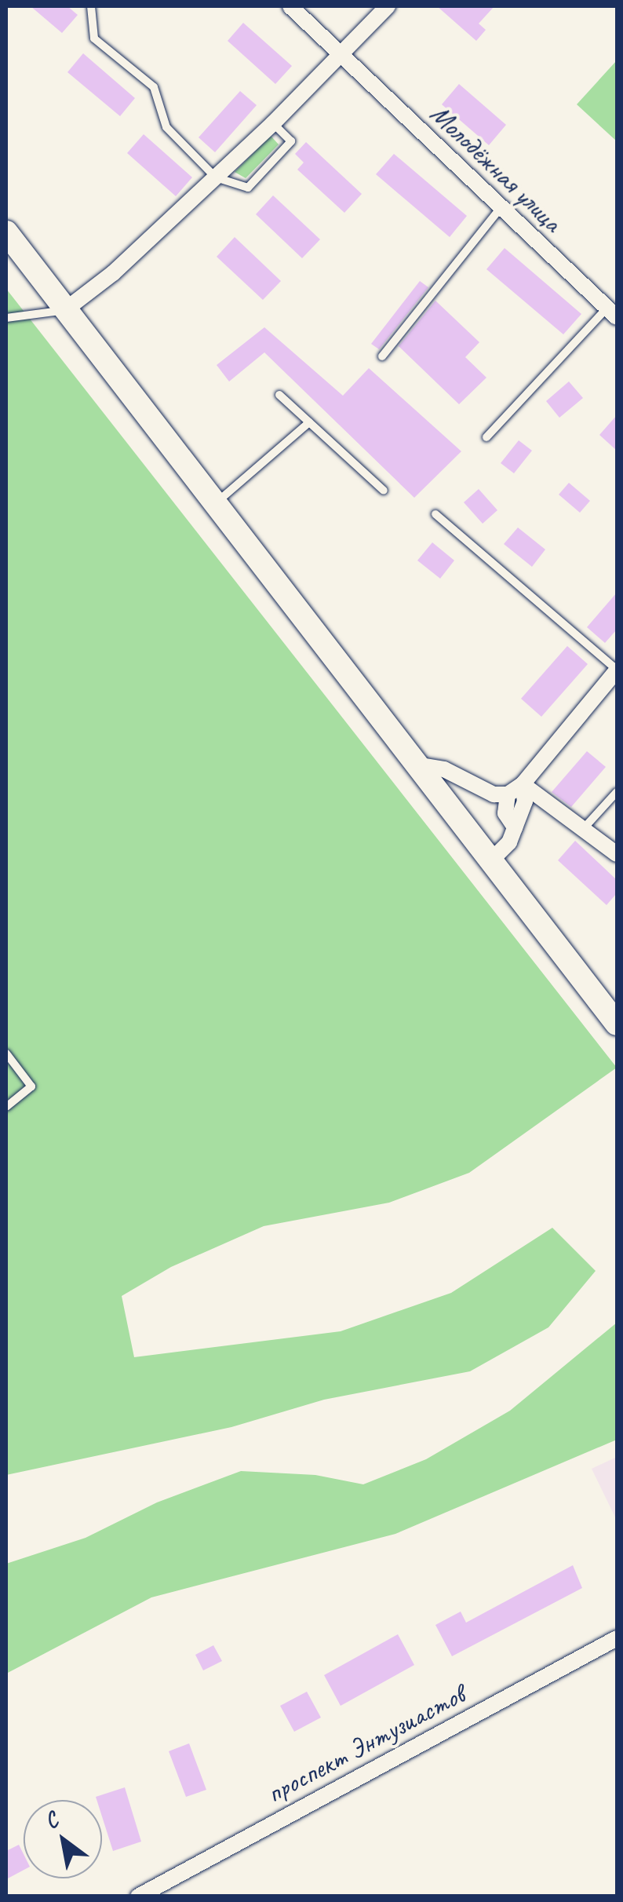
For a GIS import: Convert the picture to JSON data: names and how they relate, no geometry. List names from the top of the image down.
{
  "streets": {
    "street": ["Молодёжная улица", "проспект Энтузиастов"]
  },
  "north": "top left"
}
